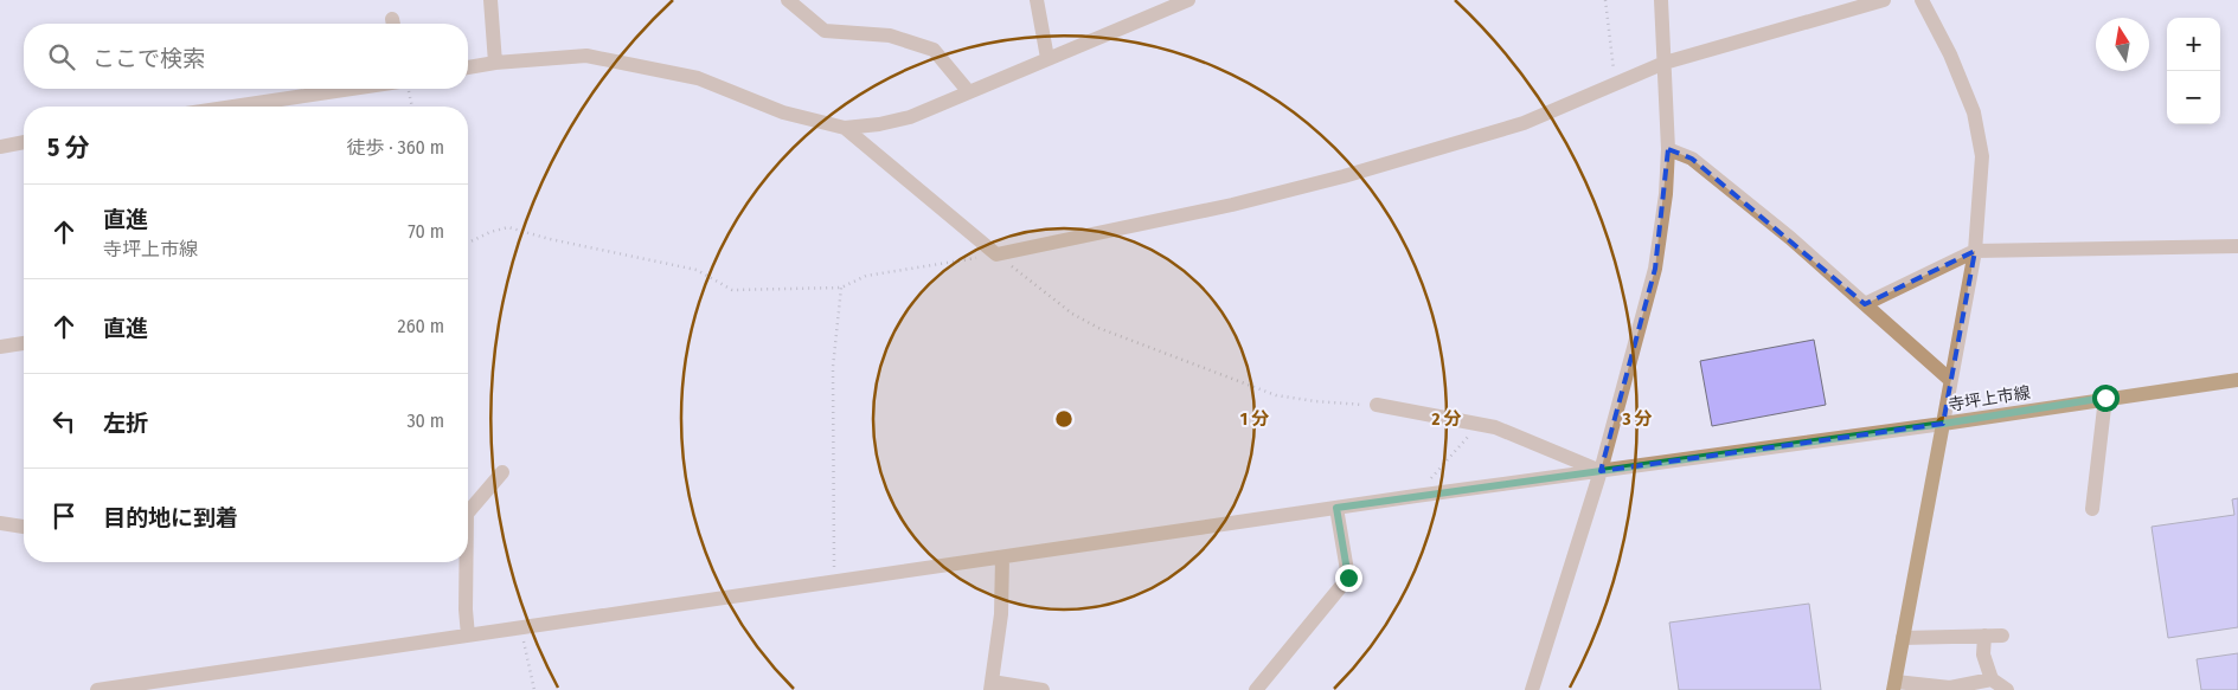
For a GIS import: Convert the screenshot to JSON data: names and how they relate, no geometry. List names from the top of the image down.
{
  "streets": {
    "main road": ["寺坪上市線"]
  },
  "north": "top",
  "page": {
    "map_buttons": ["+", "−"],
    "search": "ここで検索",
    "heading": ["5 分", "徒歩 · 360 m"],
    "list": [
      ["直進", "寺坪上市線", "70 m"],
      ["直進", "260 m"],
      ["左折", "30 m"],
      "目的地に到着"
    ]
  },
  "rings": ["1 分", "2 分", "3 分"]
}
